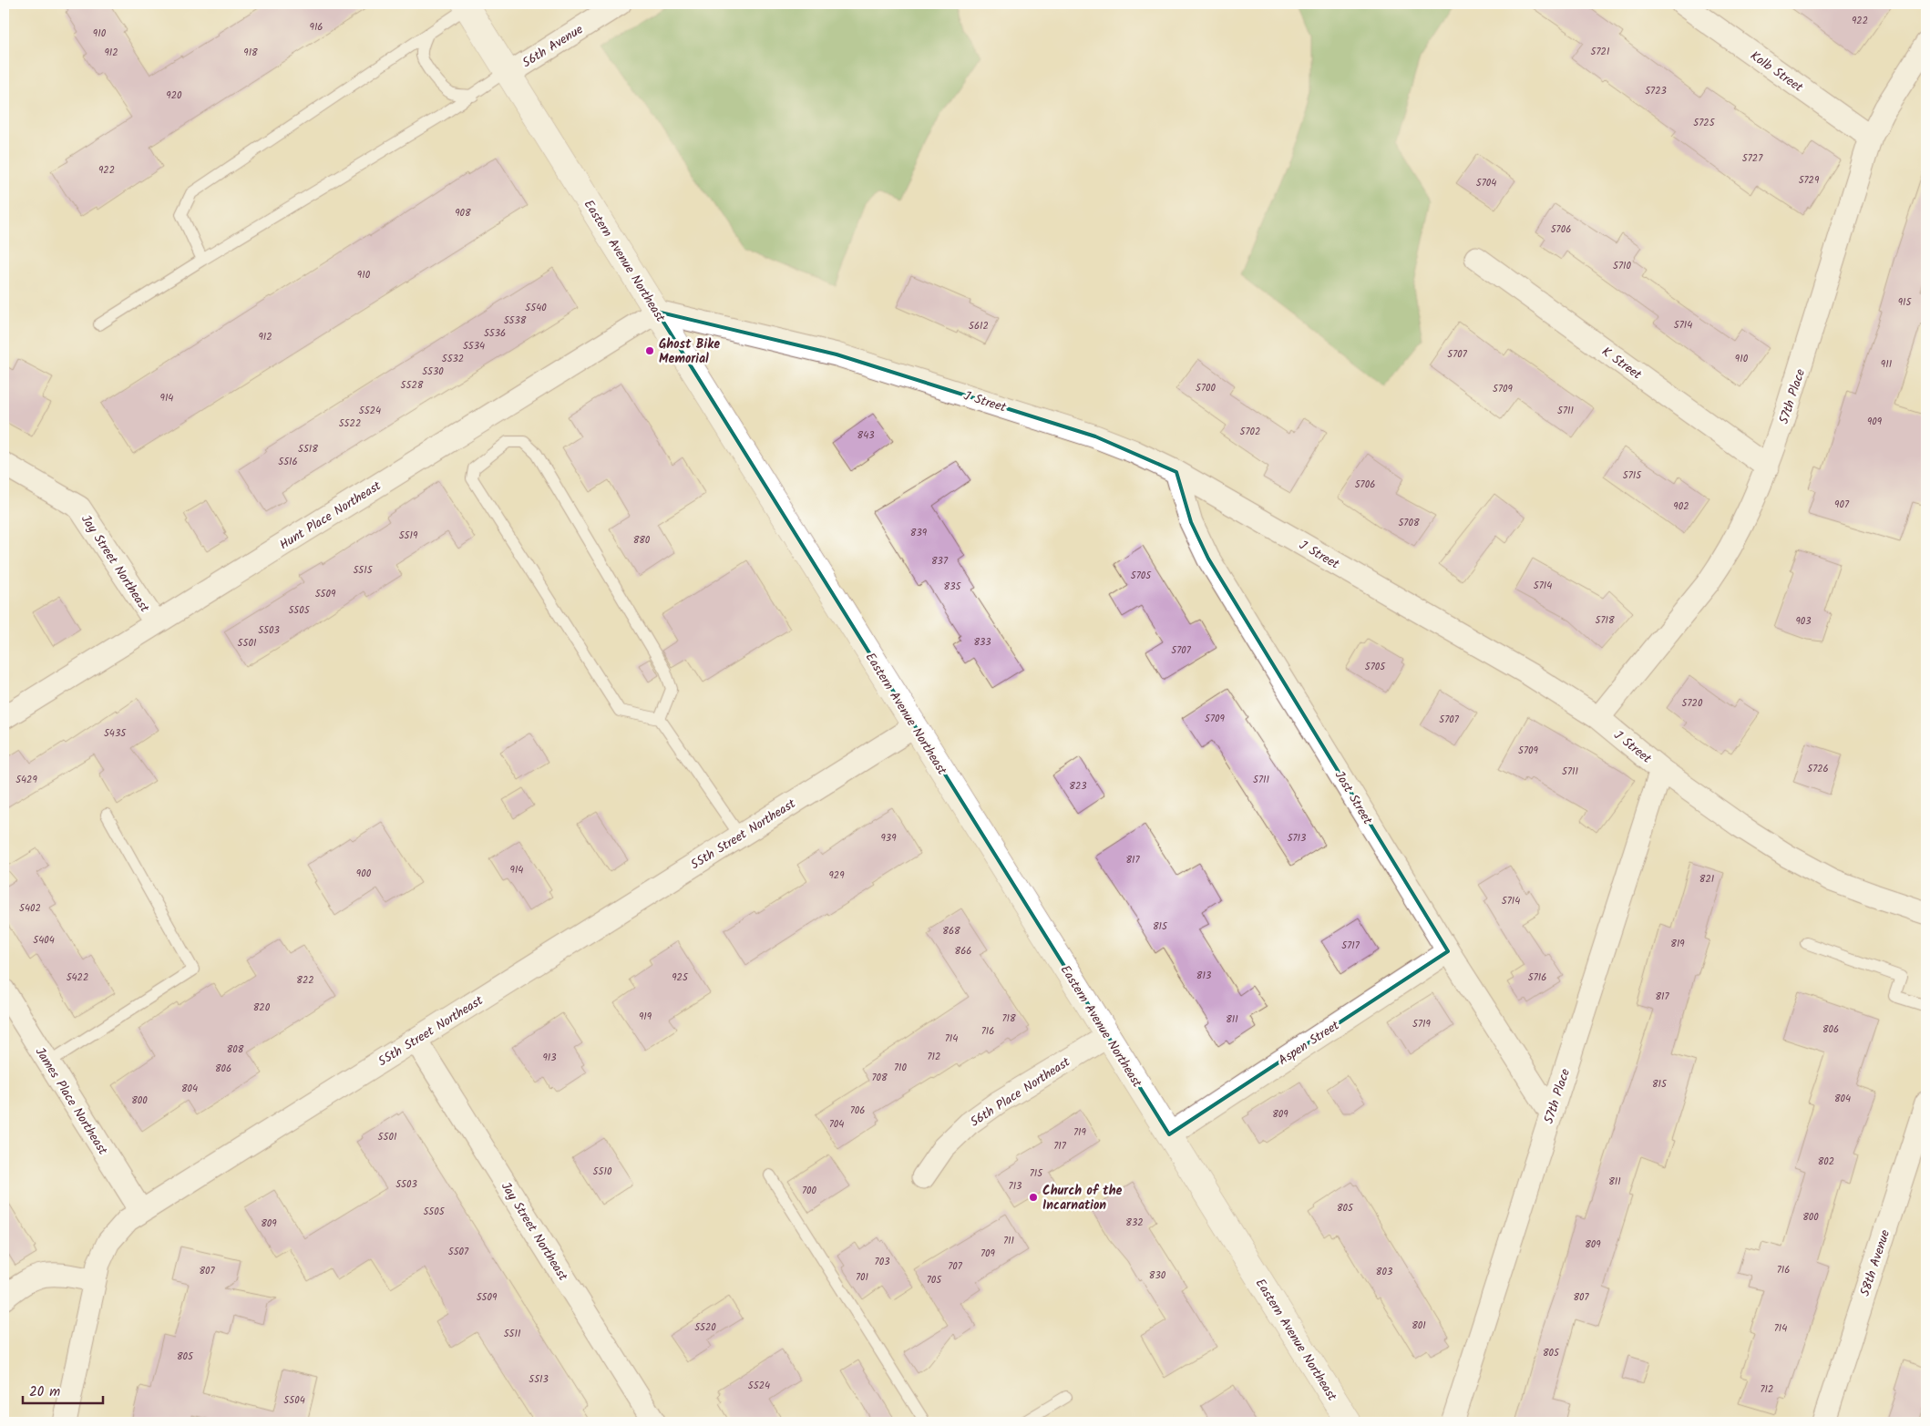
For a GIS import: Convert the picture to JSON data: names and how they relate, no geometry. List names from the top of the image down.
{
  "streets": {
    "main road": ["Eastern Avenue Northeast"],
    "street": [
      "56th Avenue",
      "Kolb Street",
      "K Street",
      "57th Place",
      "J Street",
      "Hunt Place Northeast",
      "Jay Street Northeast",
      "Jost Street",
      "55th Street Northeast",
      "Aspen Street",
      "56th Place Northeast",
      "James Place Northeast",
      "58th Avenue"
    ]
  },
  "crossings": [
    ["56th Avenue", "Eastern Avenue Northeast"],
    ["Kolb Street", "57th Place"],
    ["Eastern Avenue Northeast", "J Street"],
    ["Eastern Avenue Northeast", "Hunt Place Northeast"],
    ["Eastern Avenue Northeast", "55th Street Northeast"],
    ["Eastern Avenue Northeast", "Aspen Street"],
    ["Eastern Avenue Northeast", "56th Place Northeast"],
    ["K Street", "57th Place"],
    ["57th Place", "J Street"],
    ["57th Place", "Jost Street"],
    ["J Street", "Hunt Place Northeast"],
    ["J Street", "Jost Street"],
    ["Hunt Place Northeast", "Jay Street Northeast"],
    ["Jay Street Northeast", "55th Street Northeast"],
    ["Jost Street", "Aspen Street"],
    ["55th Street Northeast", "James Place Northeast"]
  ],
  "places": ["Ghost Bike Memorial", "Church of the Incarnation"],
  "house_numbers": [
    "922",
    "916",
    "910",
    "5721",
    "912",
    "918",
    "5723",
    "920",
    "5725",
    "5727",
    "922",
    "5729",
    "5704",
    "908",
    "5706",
    "5710",
    "910",
    "915",
    "5540",
    "5538",
    "5714",
    "5612",
    "5536",
    "912",
    "5534",
    "5707",
    "5532",
    "910",
    "911",
    "5530",
    "5528",
    "5700",
    "5709",
    "914",
    "5524",
    "5711",
    "909",
    "5522",
    "5702",
    "843",
    "5518",
    "5516",
    "5715",
    "5706",
    "907",
    "902",
    "5708",
    "839",
    "5519",
    "880",
    "837",
    "5515",
    "5705",
    "5714",
    "835",
    "5509",
    "5505",
    "5718",
    "903",
    "5503",
    "833",
    "5501",
    "5707",
    "5705",
    "5720",
    "5709",
    "5707",
    "5435",
    "5709",
    "5726",
    "5711",
    "5429",
    "5711",
    "823",
    "939",
    "5713",
    "817",
    "914",
    "900",
    "929",
    "821",
    "5714",
    "5402",
    "815",
    "868",
    "5404",
    "819",
    "5717",
    "866",
    "813",
    "5422",
    "925",
    "5716",
    "822",
    "817",
    "820",
    "919",
    "718",
    "811",
    "5719",
    "806",
    "716",
    "714",
    "808",
    "712",
    "913",
    "710",
    "806",
    "708",
    "815",
    "804",
    "804",
    "800",
    "706",
    "809",
    "704",
    "719",
    "5501",
    "717",
    "802",
    "5510",
    "715",
    "811",
    "5503",
    "713",
    "700",
    "805",
    "5505",
    "800",
    "832",
    "809",
    "711",
    "809",
    "5507",
    "709",
    "703",
    "707",
    "716",
    "807",
    "803",
    "830",
    "701",
    "705",
    "5509",
    "807",
    "801",
    "5520",
    "714",
    "5511",
    "805",
    "805",
    "5513",
    "5524",
    "712",
    "5504"
  ],
  "scale_bar": "20 m"
}
